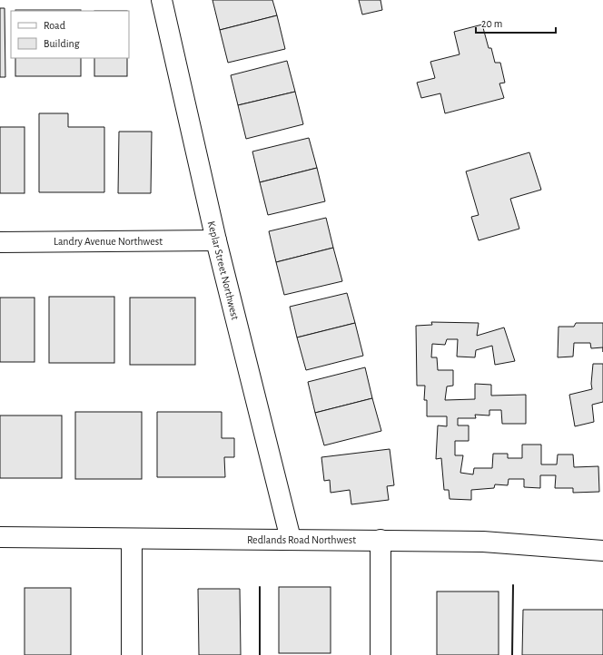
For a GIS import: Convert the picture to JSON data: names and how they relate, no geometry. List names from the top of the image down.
{
  "streets": {
    "street": ["Landry Avenue Northwest", "Keplar Street Northwest", "Redlands Road Northwest"]
  },
  "crossings": [
    ["Landry Avenue Northwest", "Keplar Street Northwest"],
    ["Keplar Street Northwest", "Redlands Road Northwest"]
  ],
  "legend": ["Road", "Building"],
  "scale_bar": "20 m"
}
